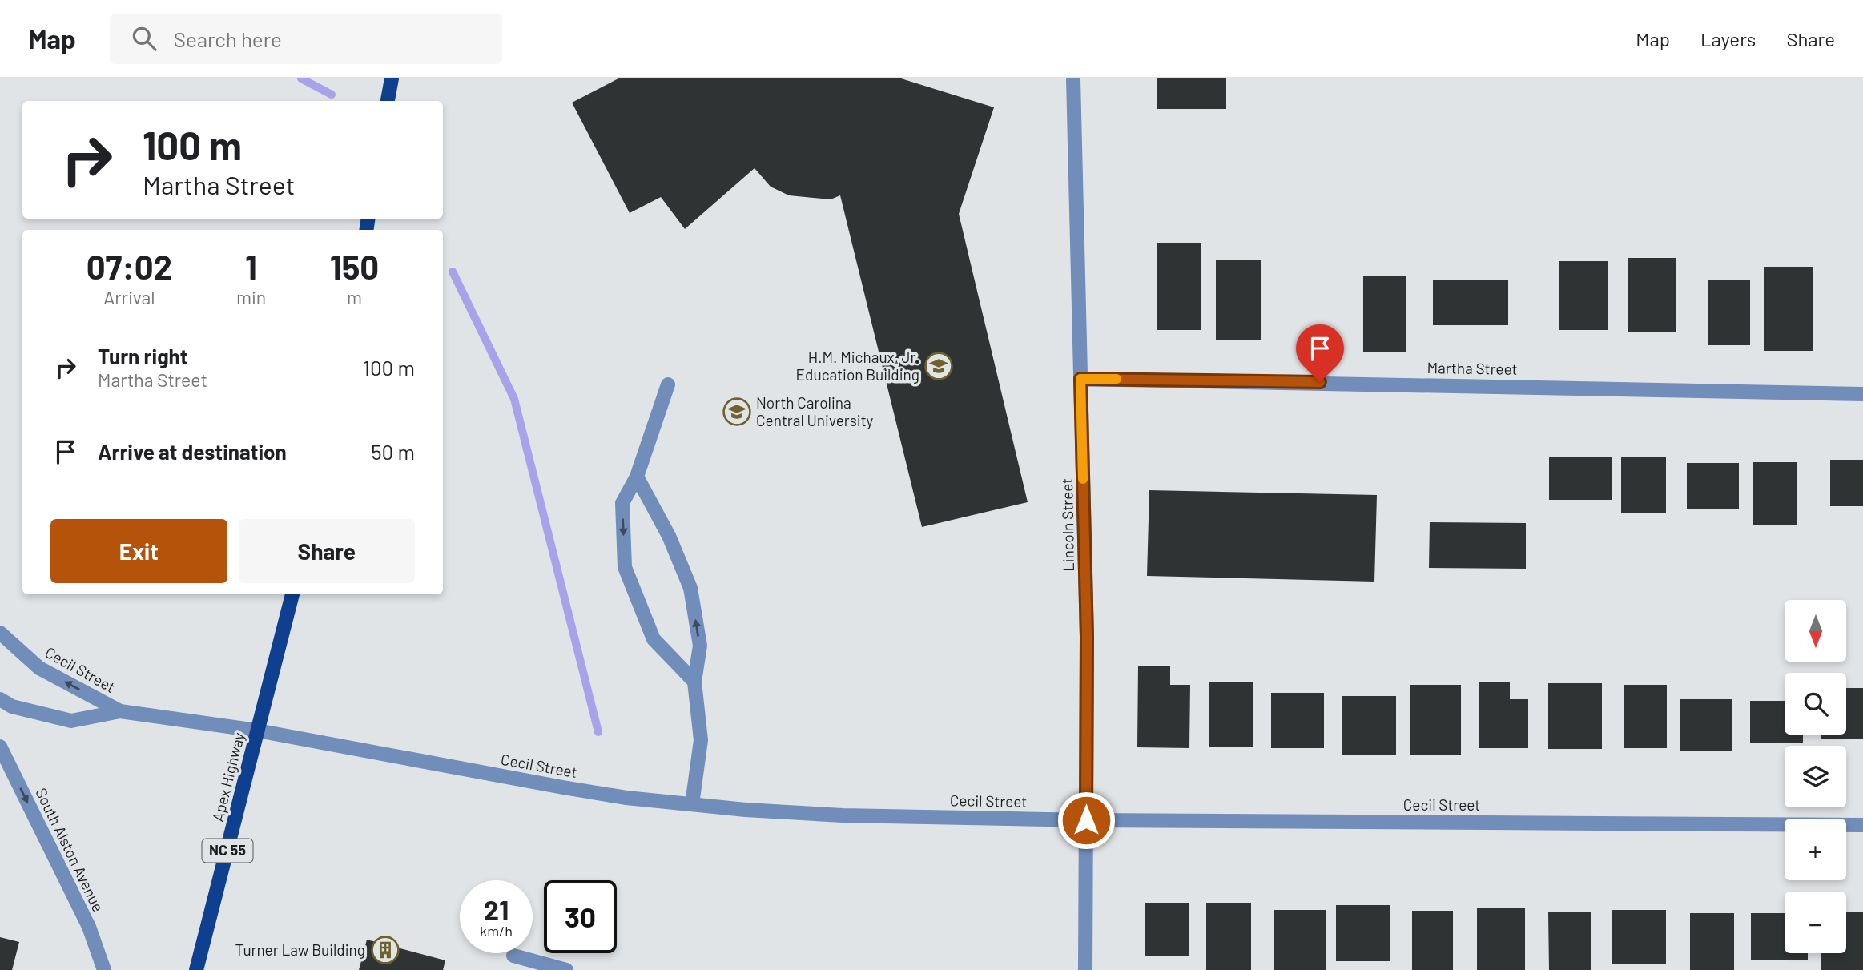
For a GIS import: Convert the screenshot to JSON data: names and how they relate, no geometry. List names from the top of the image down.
{
  "streets": {
    "main road": ["Apex Highway", "NC 55"],
    "street": [
      "Martha Street",
      "Lincoln Street",
      "Cecil Street",
      "South Alston Avenue"
    ]
  },
  "crossings": [
    ["Martha Street", "Lincoln Street"],
    ["Lincoln Street", "Cecil Street"],
    ["Cecil Street", "Apex Highway"]
  ],
  "one_way": ["South Alston Avenue"],
  "places": {
    "school or university": ["H.M. Michaux, Jr. Education Building", "North Carolina Central University"],
    "building": ["Turner Law Building"]
  },
  "north": "bottom",
  "page": {
    "header": "Map",
    "search": "Search here",
    "nav": ["Map", "Layers", "Share"],
    "turn": ["100 m", "Martha Street"],
    "eta": [
      "07:02",
      "Arrival",
      "1",
      "min",
      "150",
      "m"
    ],
    "list": [
      {
        "name": "Turn right",
        "note": "Martha Street",
        "value": "100 m"
      },
      {
        "name": "Arrive at destination",
        "value": "50 m"
      }
    ],
    "buttons": ["Exit", "Share"],
    "map_buttons": ["+", "−"],
    "speed": "21 km/h",
    "limit": "30"
  }
}
